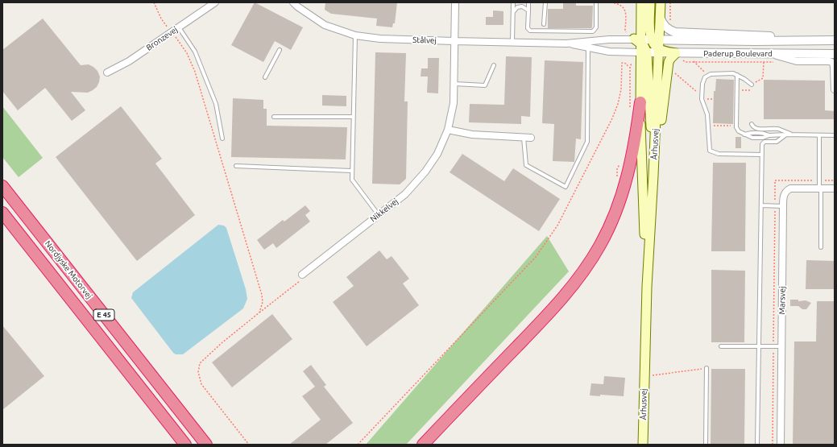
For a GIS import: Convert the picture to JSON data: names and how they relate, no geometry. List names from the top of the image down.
{
  "streets": {
    "highway": ["Nordjyske Motorvej", "E 45"],
    "main road": ["Århusvej"],
    "street": [
      "Bronzevej",
      "Stålvej",
      "Paderup Boulevard",
      "Nikkelvej",
      "Marsvej"
    ]
  },
  "crossings": [
    ["Stålvej", "Paderup Boulevard"],
    ["Stålvej", "Århusvej"],
    ["Stålvej", "Nikkelvej"],
    ["Paderup Boulevard", "Århusvej"]
  ]
}
